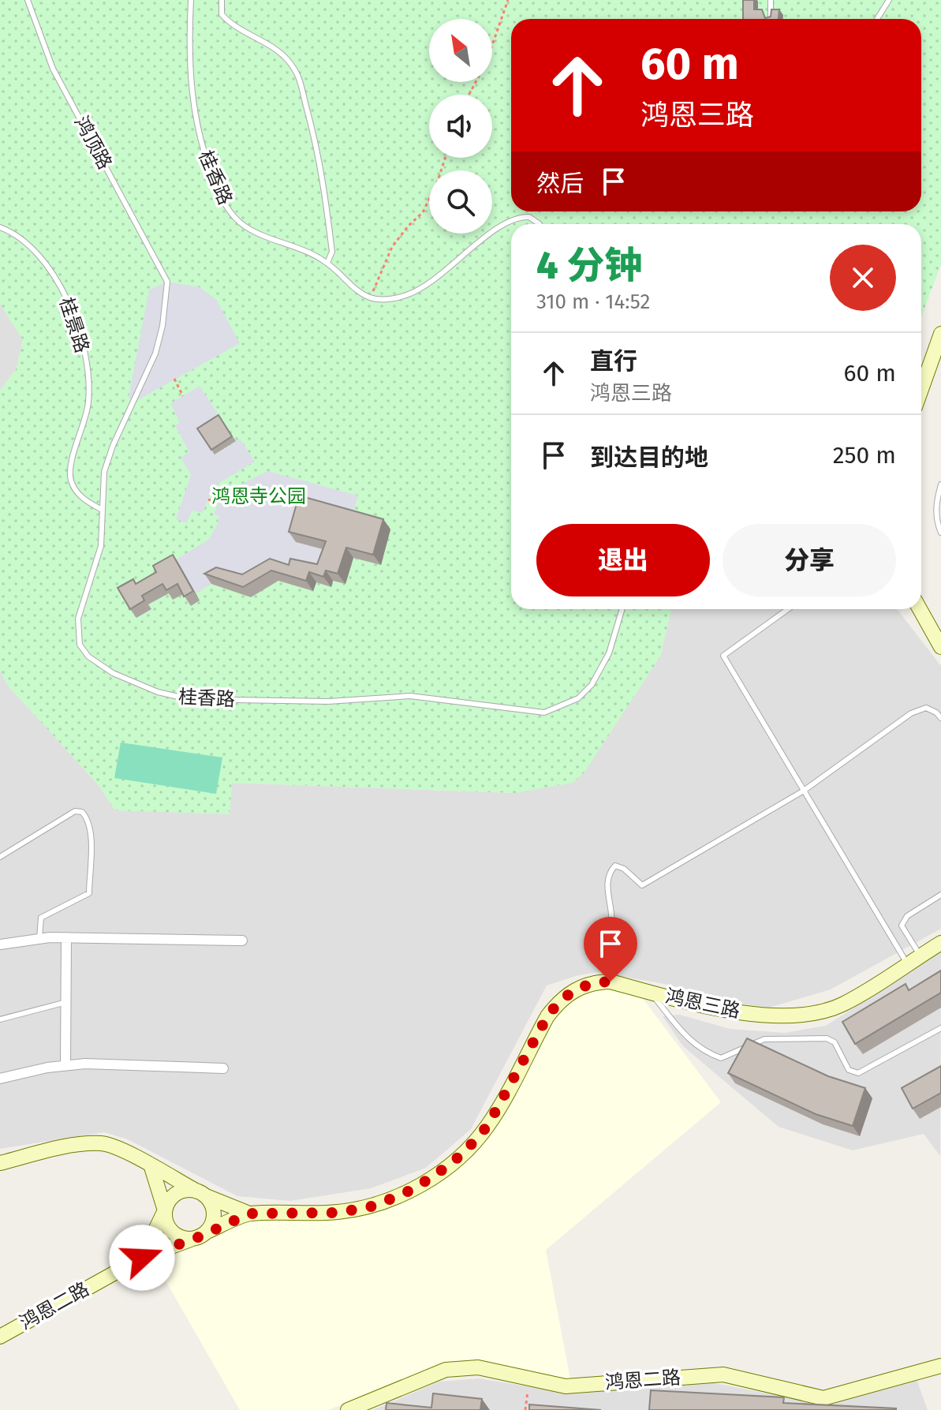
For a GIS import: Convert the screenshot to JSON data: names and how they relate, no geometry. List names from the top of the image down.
{
  "streets": {
    "street": ["鸿恩三路", "鸿恩二路"],
    "lane": ["鸿顶路", "桂香路", "桂景路"]
  },
  "crossings": [
    ["鸿顶路", "桂香路"],
    ["桂香路", "桂景路"]
  ],
  "parks": ["鸿恩寺公园"],
  "north": "top left",
  "page": {
    "turn": ["60 m", "鸿恩三路"],
    "then": "然后",
    "heading": ["4 分钟", "310 m · 14:52"],
    "list": [
      {
        "name": "直行",
        "note": "鸿恩三路",
        "value": "60 m"
      },
      {
        "name": "到达目的地",
        "value": "250 m"
      }
    ],
    "buttons": ["退出", "分享"]
  }
}
